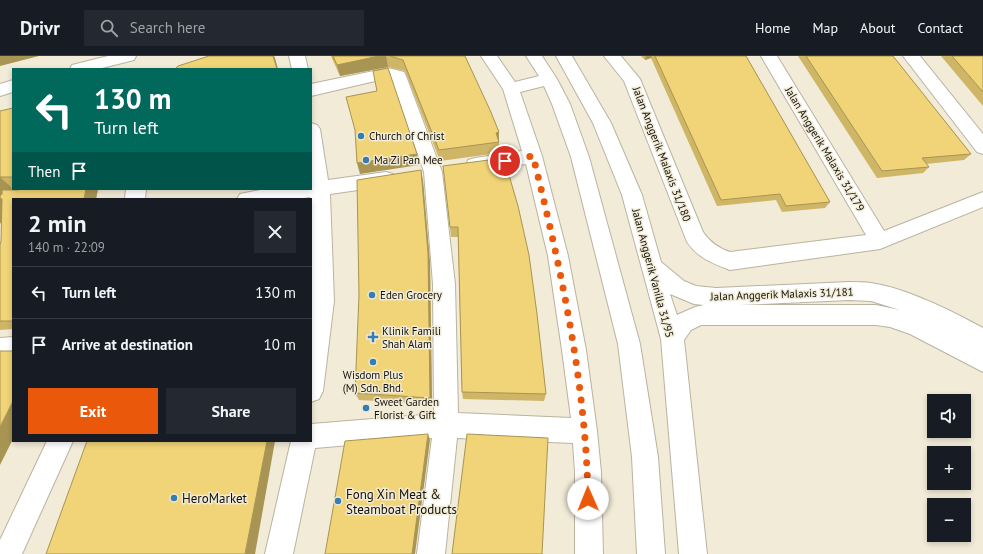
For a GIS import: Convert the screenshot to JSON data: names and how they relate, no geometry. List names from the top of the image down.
{
  "streets": {
    "street": [
      "Jalan Anggerik Malaxis 31/179",
      "Jalan Anggerik Malaxis 31/180",
      "Jalan Anggerik Vanilla 31/95",
      "Jalan Anggerik Malaxis 31/181"
    ]
  },
  "crossings": [
    ["Jalan Anggerik Malaxis 31/179", "Jalan Anggerik Malaxis 31/180"],
    ["Jalan Anggerik Vanilla 31/95", "Jalan Anggerik Malaxis 31/181"]
  ],
  "places": {
    "other": [
      "Church of Christ",
      "Ma Zi Pan Mee",
      "Eden Grocery",
      "Wisdom Plus (M) Sdn. Bhd.",
      "Sweet Garden Florist & Gift",
      "HeroMarket",
      "Fong Xin Meat & Steamboat Products"
    ],
    "health": ["Klinik Famili Shah Alam"]
  },
  "page": {
    "header": "Drivr",
    "search": "Search here",
    "nav": [
      "Home",
      "Map",
      "About",
      "Contact"
    ],
    "turn": ["130 m", "Turn left"],
    "then": "Then",
    "heading": ["2 min", "140 m · 22:09"],
    "list": [
      {
        "name": "Turn left",
        "value": "130 m"
      },
      {
        "name": "Arrive at destination",
        "value": "10 m"
      }
    ],
    "buttons": ["Exit", "Share"],
    "map_buttons": ["+", "−"]
  }
}
